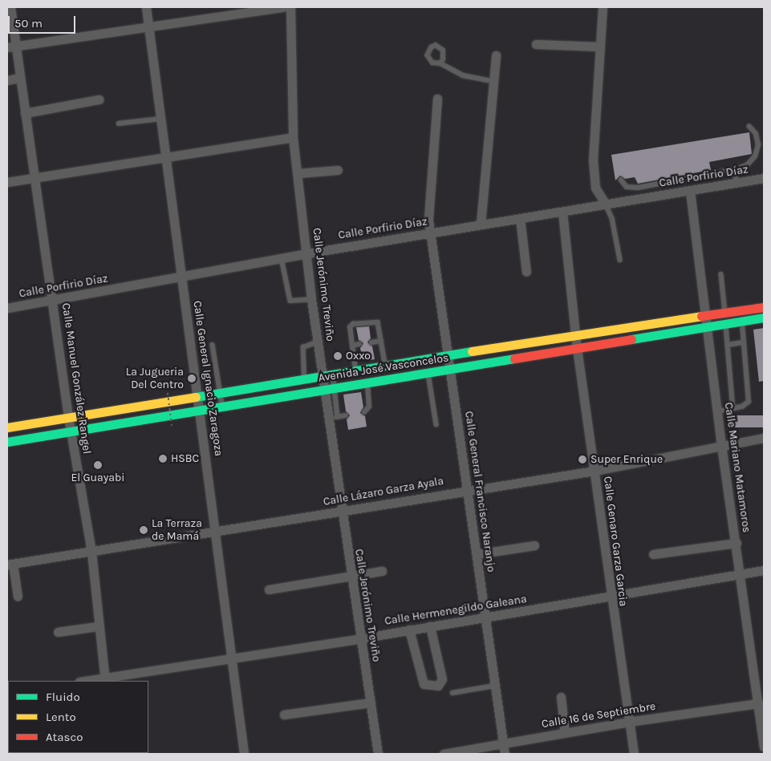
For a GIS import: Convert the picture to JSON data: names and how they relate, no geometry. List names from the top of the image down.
{
  "streets": {
    "main road": ["Avenida José Vasconcelos"],
    "street": [
      "Calle Porfirio Díaz",
      "Calle Jerónimo Treviño",
      "Calle Manuel González Rangel",
      "Calle General Ignacio Zaragoza",
      "Calle Mariano Matamoros",
      "Calle Lázaro Garza Ayala",
      "Calle General Francisco Naranjo",
      "Calle Genaro Garza Garcia",
      "Calle Hermenegildo Galeana",
      "Calle 16 de Septiembre"
    ]
  },
  "crossings": [
    ["Calle Porfirio Díaz", "Calle Jerónimo Treviño"],
    ["Calle Porfirio Díaz", "Calle Manuel González Rangel"],
    ["Calle Porfirio Díaz", "Calle General Ignacio Zaragoza"],
    ["Calle Porfirio Díaz", "Calle Mariano Matamoros"],
    ["Calle Porfirio Díaz", "Calle General Francisco Naranjo"],
    ["Calle Porfirio Díaz", "Calle Genaro Garza Garcia"],
    ["Calle Jerónimo Treviño", "Avenida José Vasconcelos"],
    ["Calle Jerónimo Treviño", "Calle Lázaro Garza Ayala"],
    ["Calle Jerónimo Treviño", "Calle Hermenegildo Galeana"],
    ["Avenida José Vasconcelos", "Calle Manuel González Rangel"],
    ["Avenida José Vasconcelos", "Calle General Ignacio Zaragoza"],
    ["Avenida José Vasconcelos", "Calle Mariano Matamoros"],
    ["Avenida José Vasconcelos", "Calle General Francisco Naranjo"],
    ["Avenida José Vasconcelos", "Calle Genaro Garza Garcia"],
    ["Calle Manuel González Rangel", "Calle Lázaro Garza Ayala"],
    ["Calle Manuel González Rangel", "Calle Hermenegildo Galeana"],
    ["Calle General Ignacio Zaragoza", "Calle Lázaro Garza Ayala"],
    ["Calle General Ignacio Zaragoza", "Calle Hermenegildo Galeana"],
    ["Calle Mariano Matamoros", "Calle Lázaro Garza Ayala"],
    ["Calle Mariano Matamoros", "Calle Hermenegildo Galeana"],
    ["Calle Mariano Matamoros", "Calle 16 de Septiembre"],
    ["Calle Lázaro Garza Ayala", "Calle General Francisco Naranjo"],
    ["Calle Lázaro Garza Ayala", "Calle Genaro Garza Garcia"],
    ["Calle General Francisco Naranjo", "Calle Hermenegildo Galeana"],
    ["Calle General Francisco Naranjo", "Calle 16 de Septiembre"],
    ["Calle Genaro Garza Garcia", "Calle Hermenegildo Galeana"],
    ["Calle Genaro Garza Garcia", "Calle 16 de Septiembre"]
  ],
  "places": [
    "Oxxo",
    "La Jugueria Del Centro",
    "HSBC",
    "Super Enrique",
    "El Guayabi",
    "La Terraza de Mamá"
  ],
  "legend": ["Fluido", "Lento", "Atasco"],
  "scale_bar": "50 m"
}
